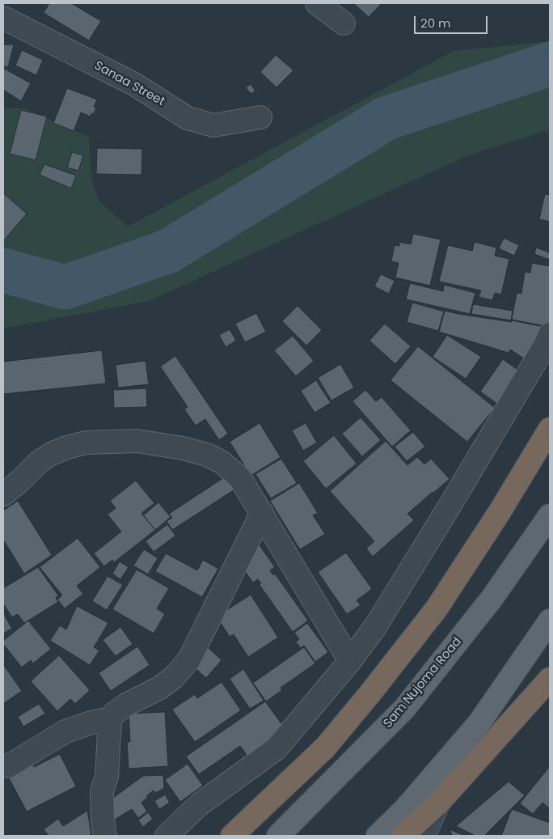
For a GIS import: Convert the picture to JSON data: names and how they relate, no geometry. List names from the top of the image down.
{
  "streets": {
    "main road": ["Sam Nujoma Road"],
    "street": ["Sanaa Street"]
  },
  "scale_bar": "20 m"
}
